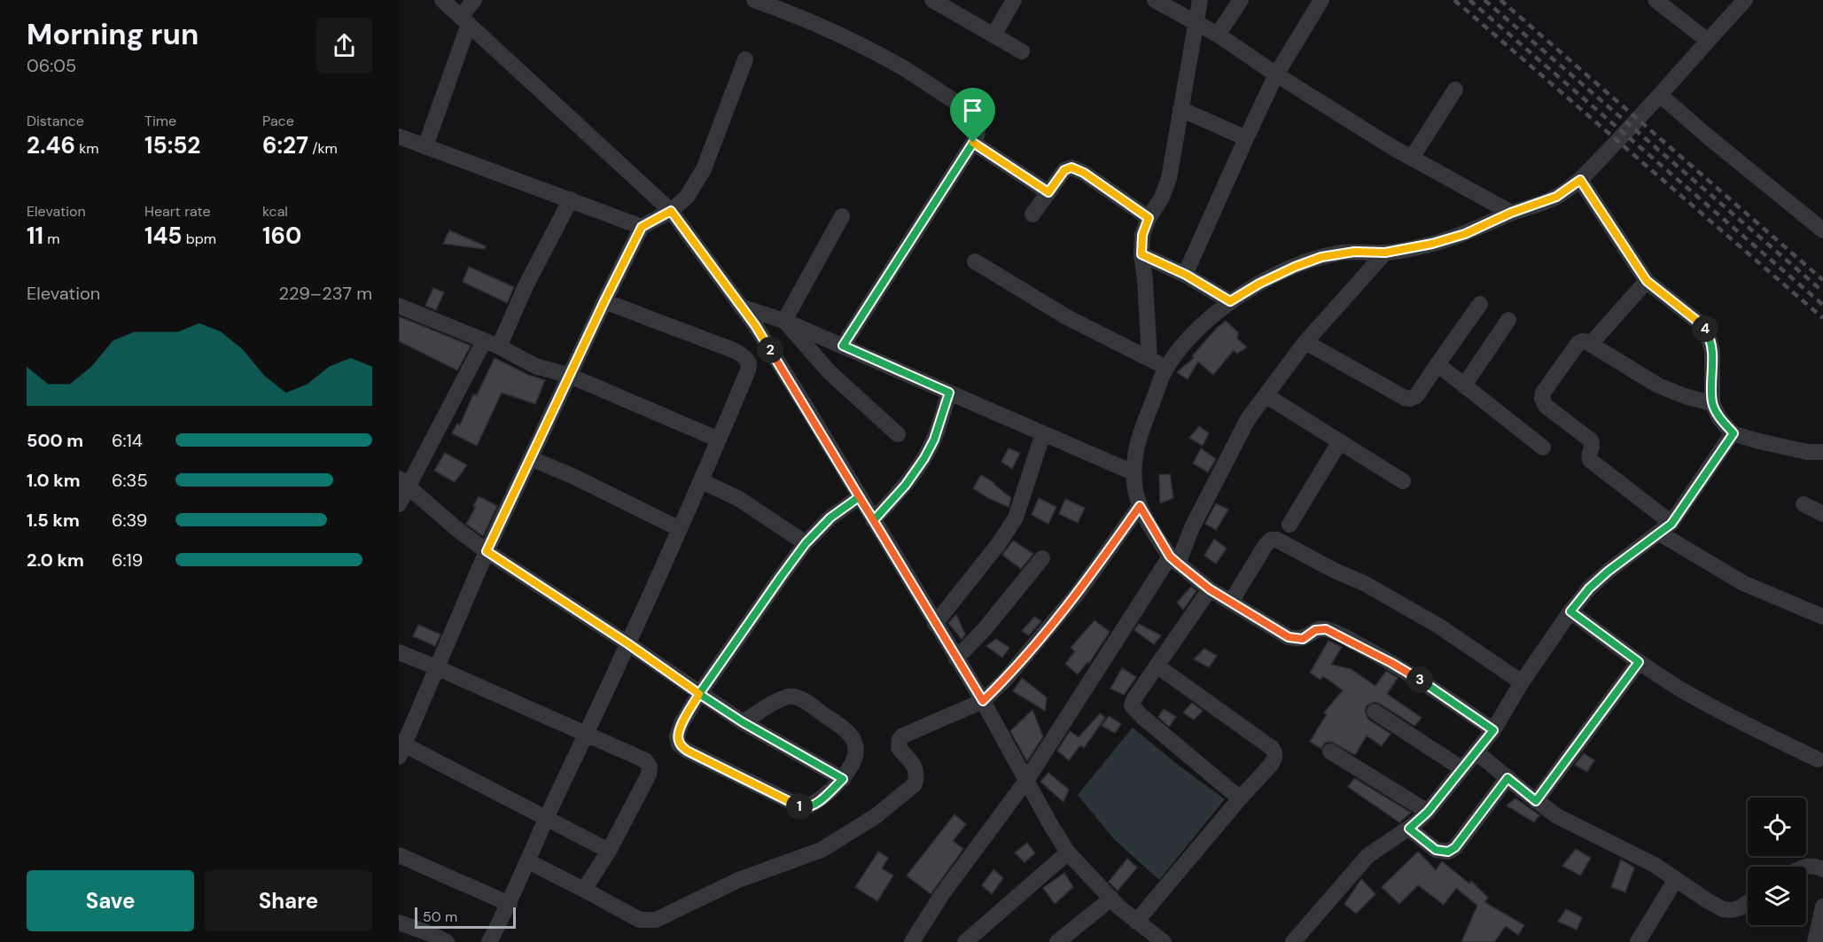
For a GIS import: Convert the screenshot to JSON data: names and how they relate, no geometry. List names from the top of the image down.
{
  "scale_bar": "50 m",
  "page": {
    "heading": ["Morning run", "06:05"],
    "stats": [
      ["Distance", "2.46 km"],
      ["Time", "15:52"],
      ["Pace", "6:27 /km"],
      ["Elevation", "11 m"],
      ["Heart rate", "145 bpm"],
      ["kcal", "160"]
    ],
    "chart": ["Elevation", "229–237 m"],
    "pins": [
      "4",
      "2",
      "3",
      "1"
    ],
    "list": [
      {
        "name": "500 m",
        "note": "6:14"
      },
      {
        "name": "1.0 km",
        "note": "6:35"
      },
      {
        "name": "1.5 km",
        "note": "6:39"
      },
      {
        "name": "2.0 km",
        "note": "6:19"
      }
    ],
    "buttons": ["Save", "Share"],
    "scale": "50 m"
  }
}
